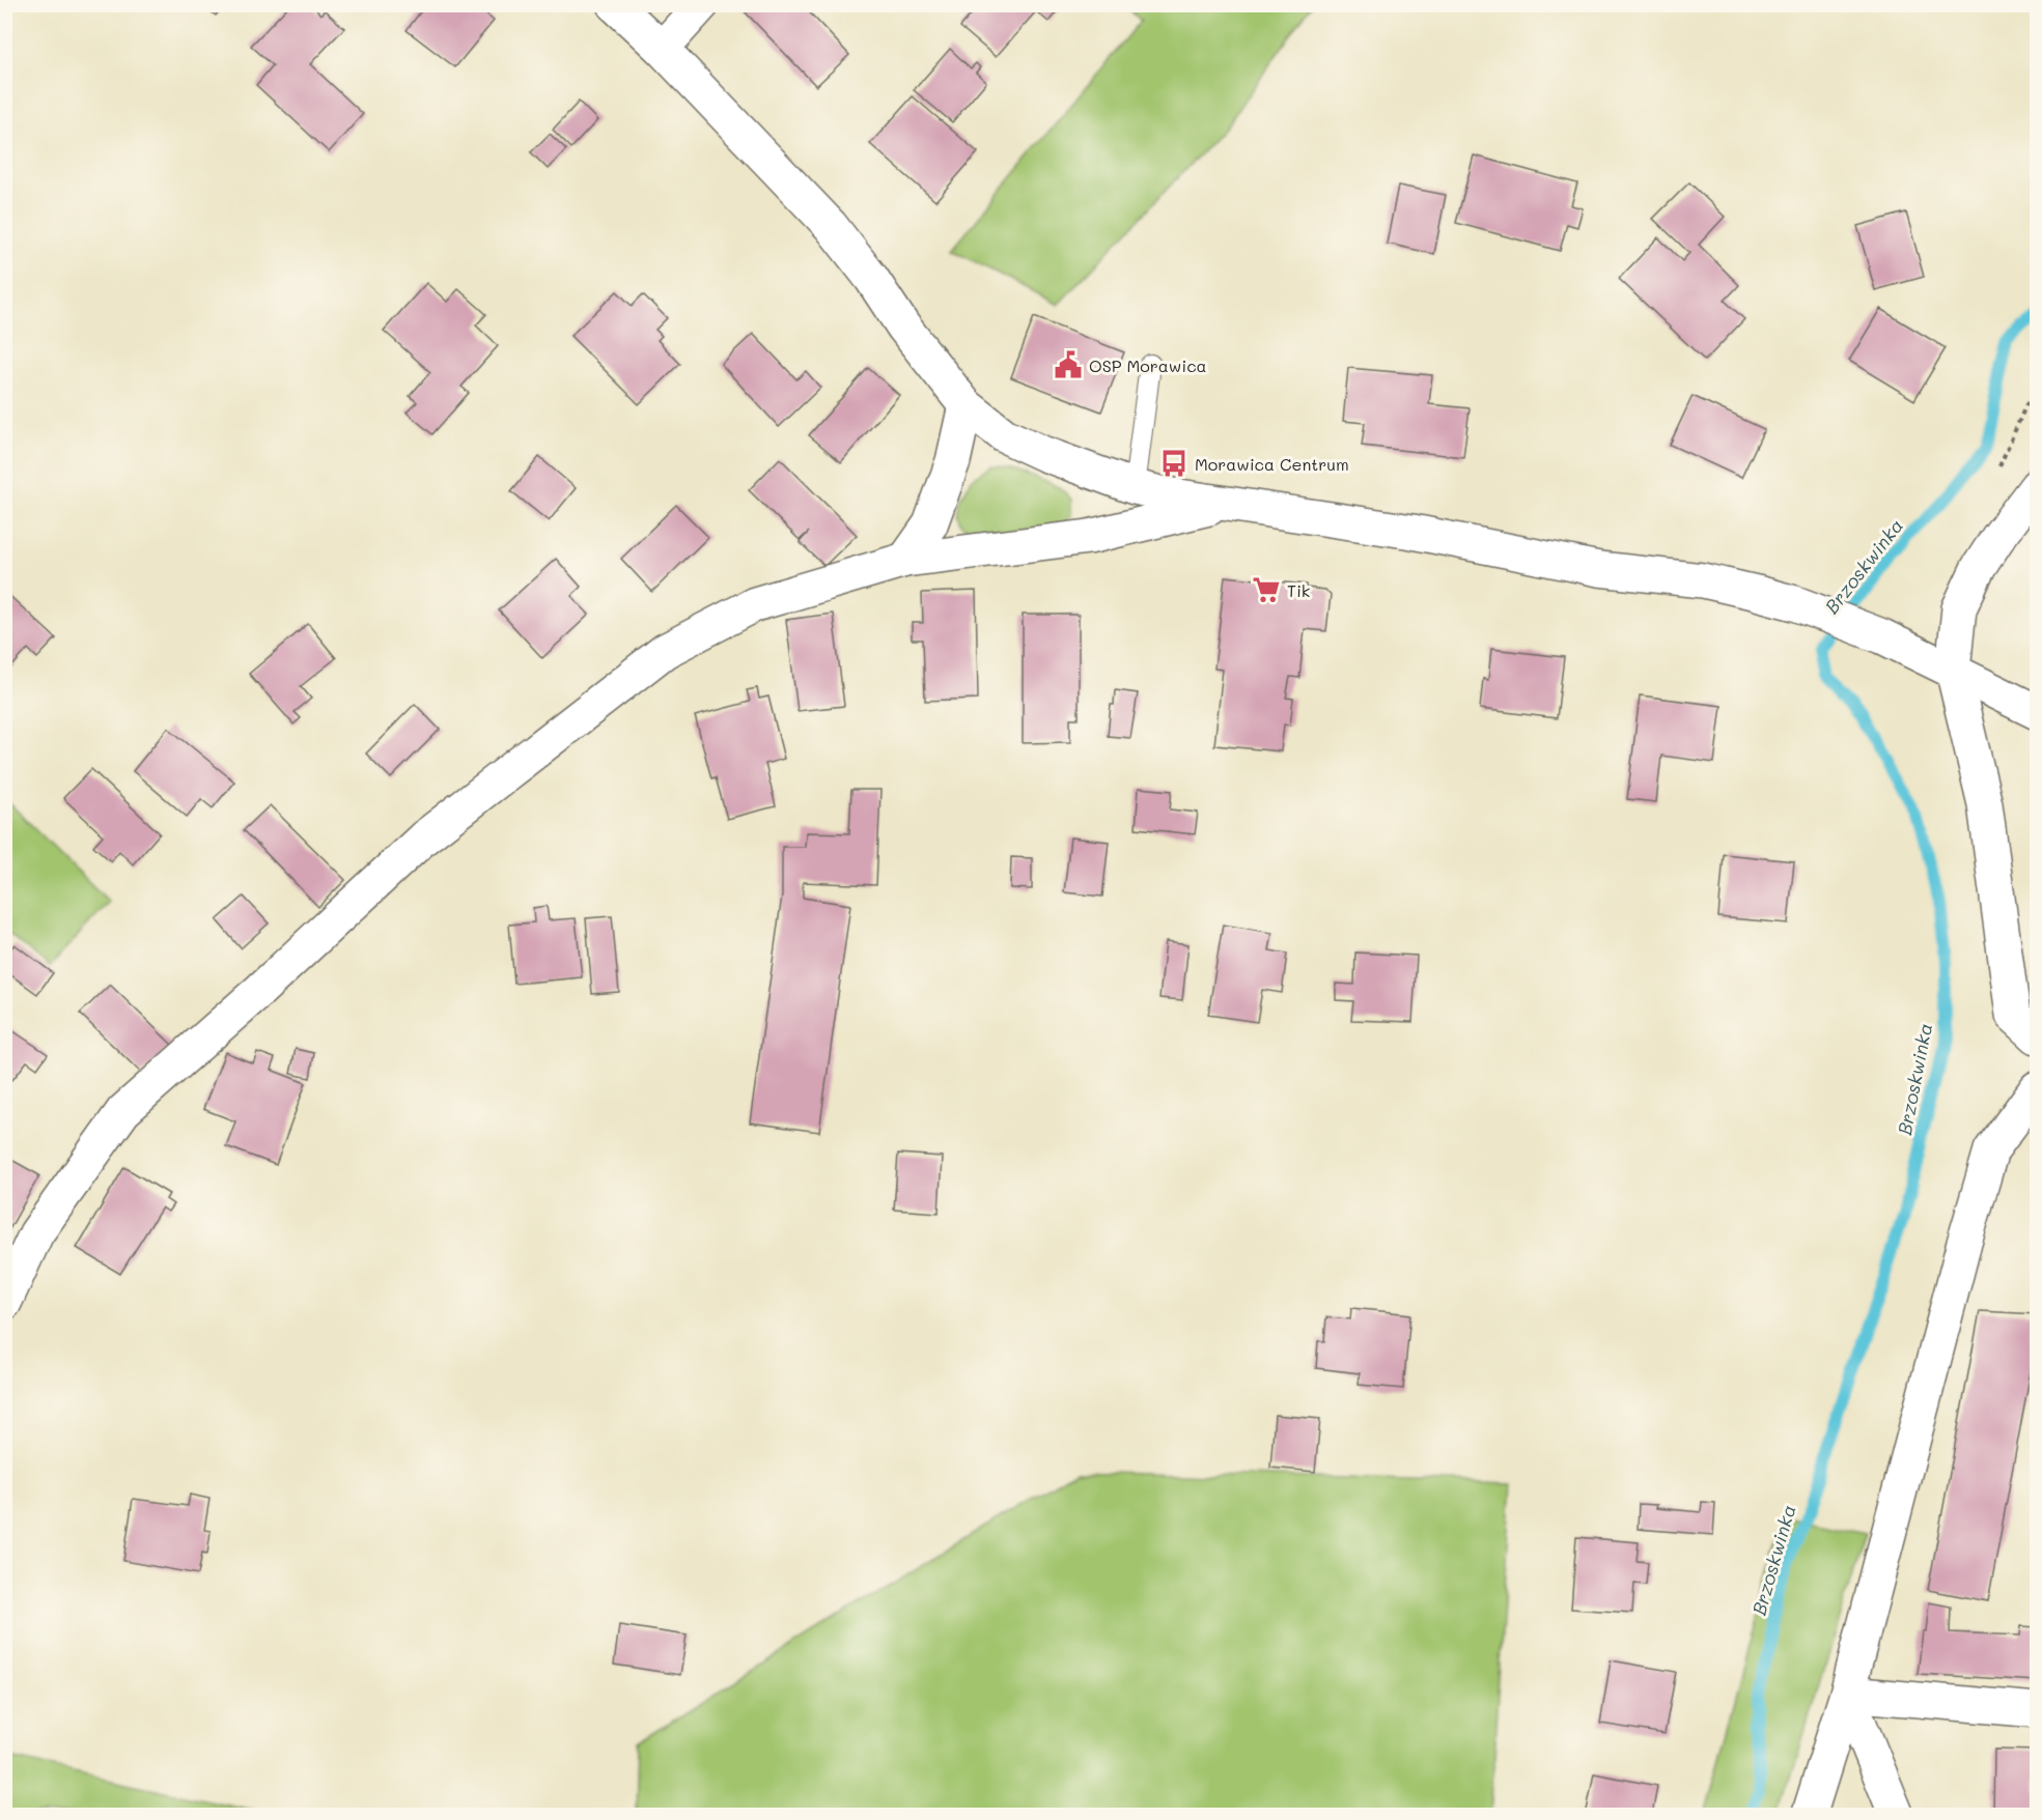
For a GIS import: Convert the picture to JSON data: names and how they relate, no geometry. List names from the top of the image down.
{
  "water": ["Brzoskwinka"],
  "places": {
    "public building": ["OSP Morawica"],
    "bus stop": ["Morawica Centrum"],
    "supermarket": ["Tik"]
  }
}
